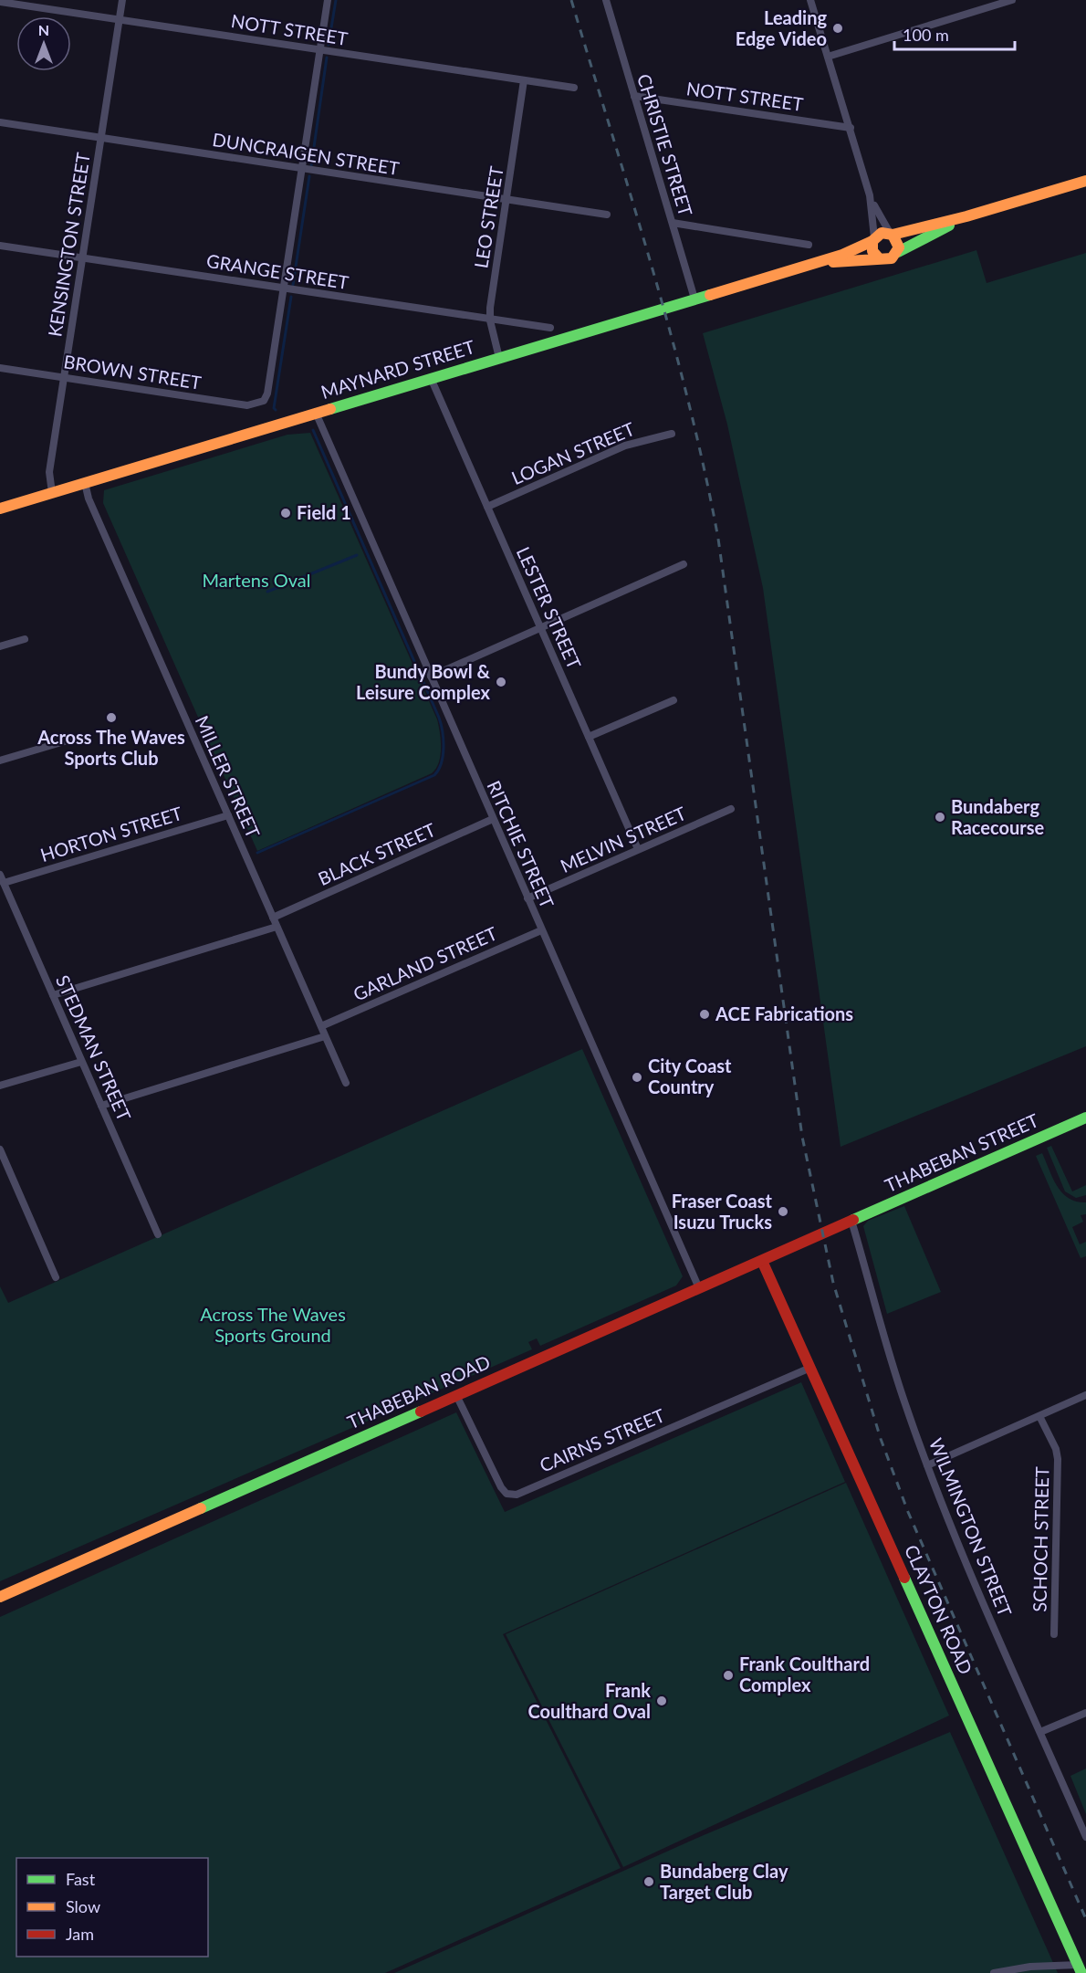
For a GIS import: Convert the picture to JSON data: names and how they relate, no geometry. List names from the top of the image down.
{
  "streets": {
    "street": [
      "NOTT STREET",
      "CHRISTIE STREET",
      "DUNCRAIGEN STREET",
      "LEO STREET",
      "KENSINGTON STREET",
      "GRANGE STREET",
      "MAYNARD STREET",
      "BROWN STREET",
      "LOGAN STREET",
      "LESTER STREET",
      "MILLER STREET",
      "HORTON STREET",
      "MELVIN STREET",
      "RITCHIE STREET",
      "BLACK STREET",
      "GARLAND STREET",
      "STEDMAN STREET",
      "THABEBAN STREET",
      "THABEBAN ROAD",
      "CAIRNS STREET",
      "WILMINGTON STREET",
      "SCHOCH STREET",
      "CLAYTON ROAD"
    ]
  },
  "crossings": [
    ["NOTT STREET", "CHRISTIE STREET"],
    ["NOTT STREET", "LEO STREET"],
    ["NOTT STREET", "KENSINGTON STREET"],
    ["CHRISTIE STREET", "MAYNARD STREET"],
    ["DUNCRAIGEN STREET", "LEO STREET"],
    ["DUNCRAIGEN STREET", "KENSINGTON STREET"],
    ["LEO STREET", "GRANGE STREET"],
    ["LEO STREET", "MAYNARD STREET"],
    ["KENSINGTON STREET", "GRANGE STREET"],
    ["KENSINGTON STREET", "MAYNARD STREET"],
    ["KENSINGTON STREET", "BROWN STREET"],
    ["GRANGE STREET", "BROWN STREET"],
    ["MAYNARD STREET", "LESTER STREET"],
    ["MAYNARD STREET", "MILLER STREET"],
    ["MAYNARD STREET", "RITCHIE STREET"],
    ["LOGAN STREET", "LESTER STREET"],
    ["LESTER STREET", "MELVIN STREET"],
    ["MILLER STREET", "HORTON STREET"],
    ["MILLER STREET", "BLACK STREET"],
    ["MILLER STREET", "GARLAND STREET"],
    ["HORTON STREET", "STEDMAN STREET"],
    ["MELVIN STREET", "RITCHIE STREET"],
    ["RITCHIE STREET", "BLACK STREET"],
    ["RITCHIE STREET", "GARLAND STREET"],
    ["RITCHIE STREET", "THABEBAN ROAD"],
    ["THABEBAN STREET", "THABEBAN ROAD"],
    ["THABEBAN STREET", "WILMINGTON STREET"],
    ["THABEBAN ROAD", "CAIRNS STREET"],
    ["THABEBAN ROAD", "WILMINGTON STREET"],
    ["THABEBAN ROAD", "CLAYTON ROAD"],
    ["CAIRNS STREET", "CLAYTON ROAD"]
  ],
  "parks": ["Martens Oval", "Across The Waves Sports Ground"],
  "places": [
    "Leading Edge Video",
    "Field 1",
    "Bundy Bowl & Leisure Complex",
    "Across The Waves Sports Club",
    "Bundaberg Racecourse",
    "ACE Fabrications",
    "City Coast Country",
    "Fraser Coast Isuzu Trucks",
    "Frank Coulthard Complex",
    "Frank Coulthard Oval",
    "Bundaberg Clay Target Club"
  ],
  "legend": ["Fast", "Slow", "Jam"],
  "scale_bar": "100 m",
  "north": "top"
}
